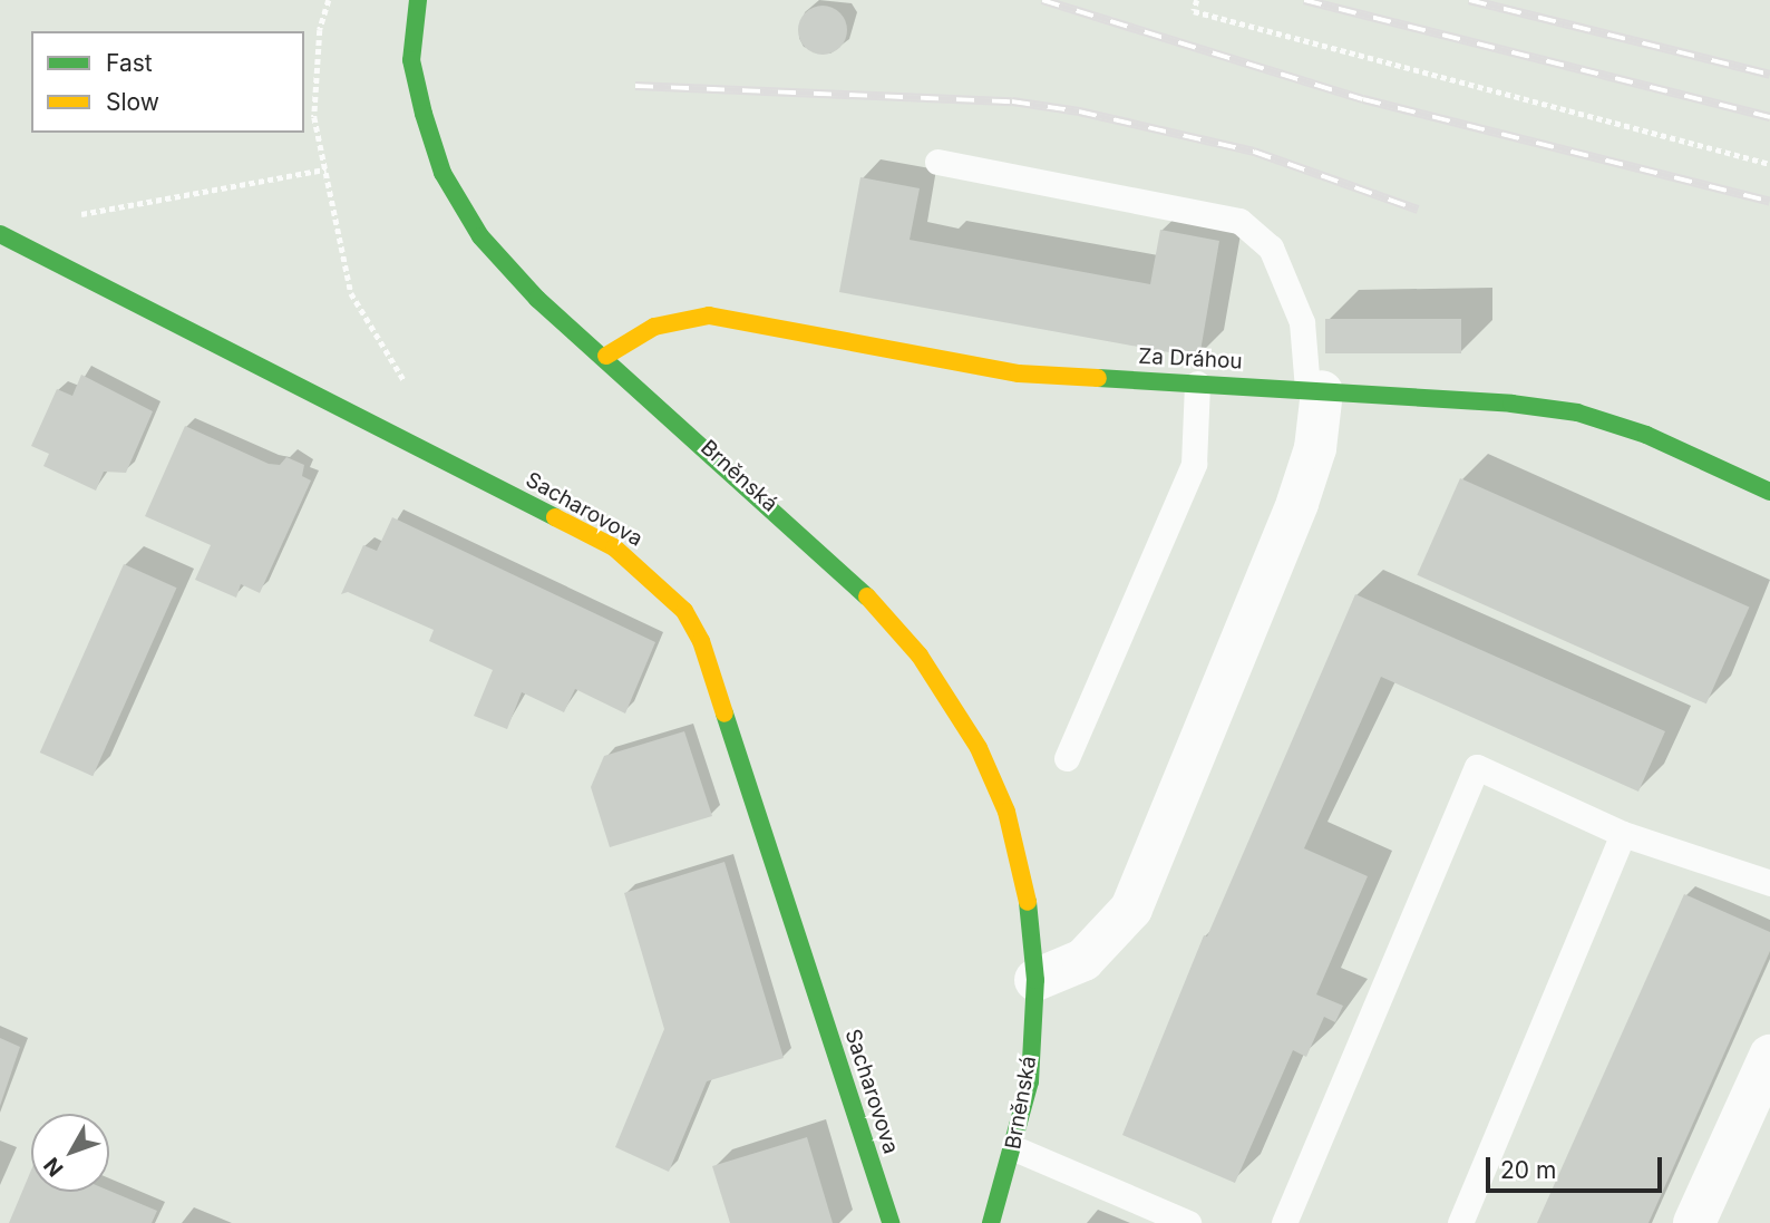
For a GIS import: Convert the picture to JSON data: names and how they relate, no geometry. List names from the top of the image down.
{
  "streets": {
    "street": ["Za Dráhou", "Brněnská", "Sacharovova"]
  },
  "crossings": [
    ["Za Dráhou", "Brněnská"]
  ],
  "legend": ["Fast", "Slow"],
  "scale_bar": "20 m",
  "north": "bottom left"
}
